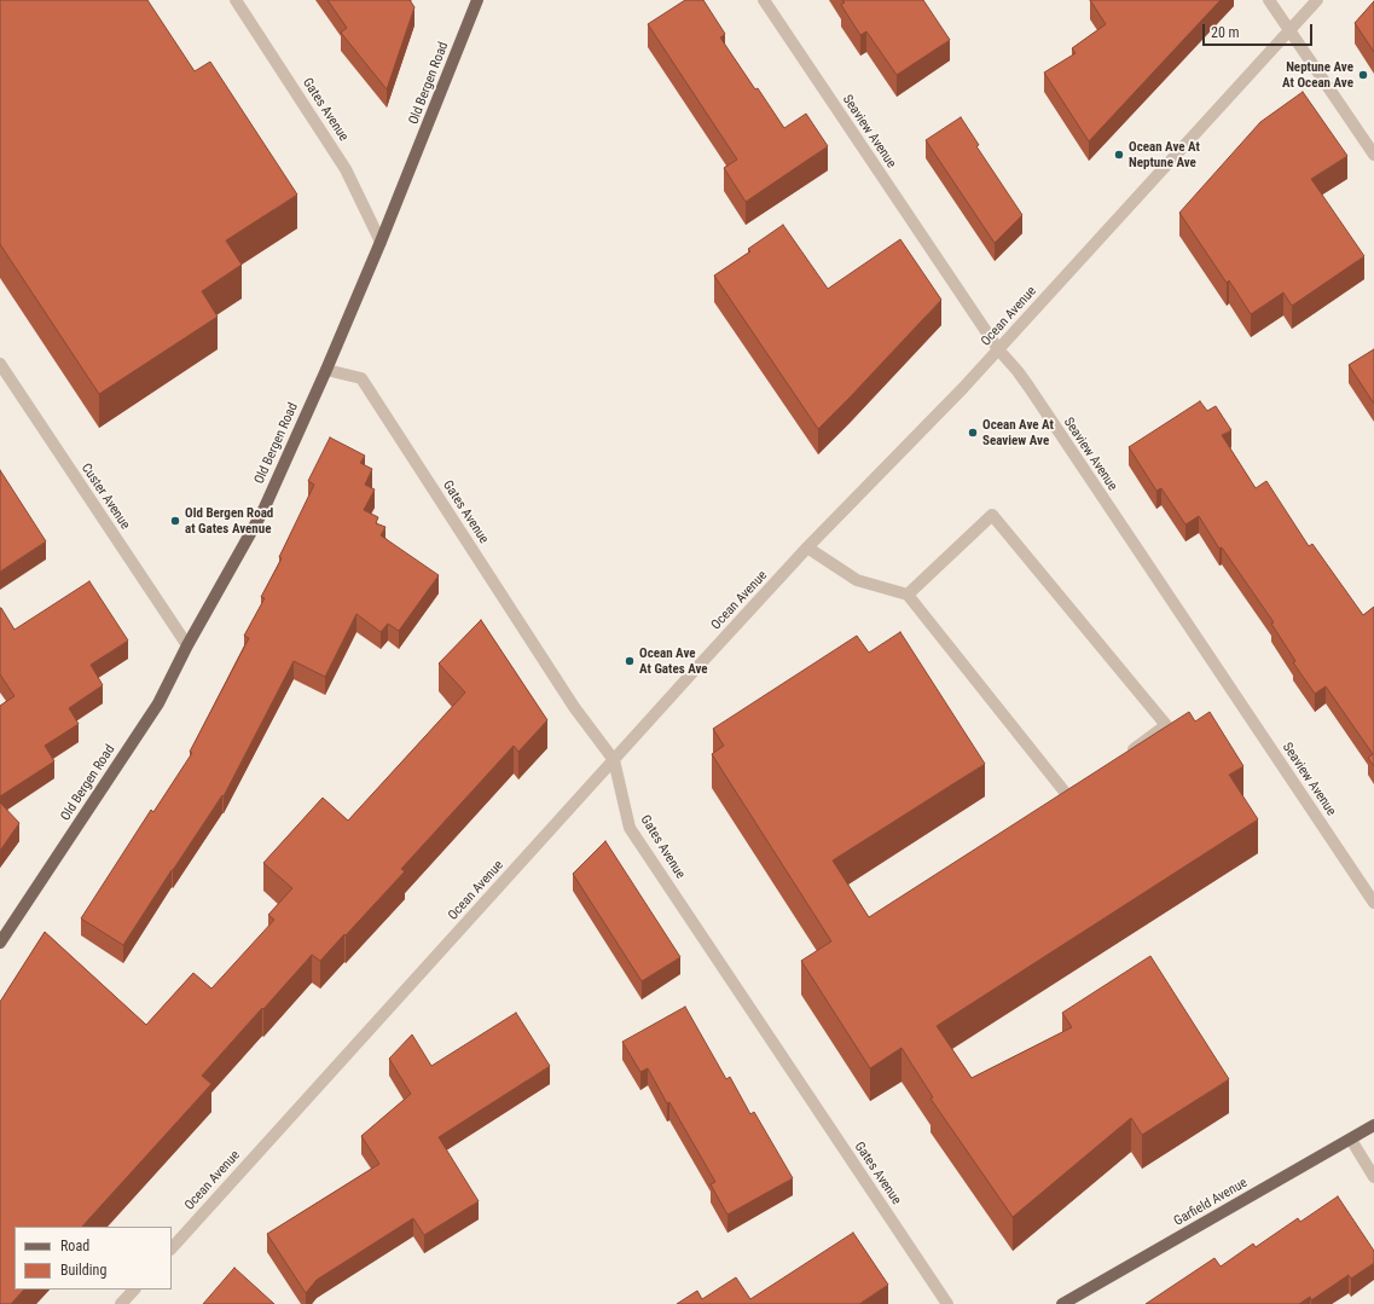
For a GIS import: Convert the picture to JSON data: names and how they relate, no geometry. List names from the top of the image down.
{
  "streets": {
    "main road": ["Old Bergen Road", "Garfield Avenue"],
    "street": [
      "Gates Avenue",
      "Seaview Avenue",
      "Ocean Avenue",
      "Custer Avenue"
    ]
  },
  "crossings": [
    ["Old Bergen Road", "Gates Avenue"],
    ["Old Bergen Road", "Custer Avenue"],
    ["Gates Avenue", "Ocean Avenue"],
    ["Seaview Avenue", "Ocean Avenue"]
  ],
  "places": [
    "Neptune Ave At Ocean Ave",
    "Ocean Ave At Neptune Ave",
    "Ocean Ave At Seaview Ave",
    "Old Bergen Road at Gates Avenue",
    "Ocean Ave At Gates Ave"
  ],
  "legend": ["Road", "Building"],
  "scale_bar": "20 m"
}
